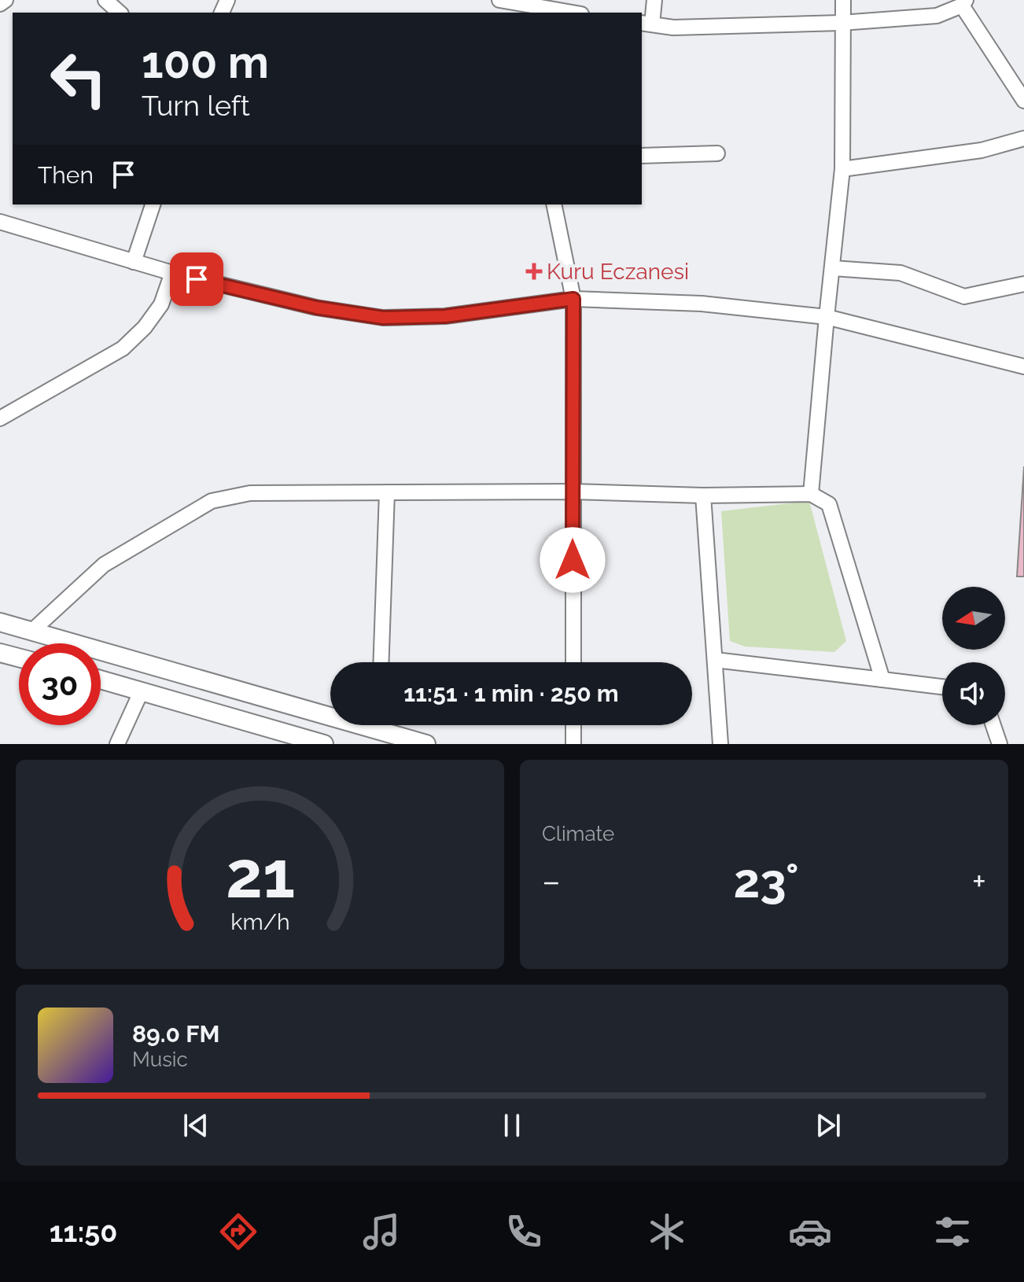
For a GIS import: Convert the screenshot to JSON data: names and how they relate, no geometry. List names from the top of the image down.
{
  "places": {
    "health": ["Kuru Eczanesi"]
  },
  "north": "left",
  "page": {
    "turn": ["100 m", "Turn left"],
    "then": "Then",
    "limit": "30",
    "trip": "11:51 · 1 min · 250 m",
    "tile": "Climate",
    "heat": ["−", "23°", "+"],
    "song": ["89.0 FM", "Music"],
    "tabs": "11:50",
    "gauge": ["21", "km/h"]
  }
}
